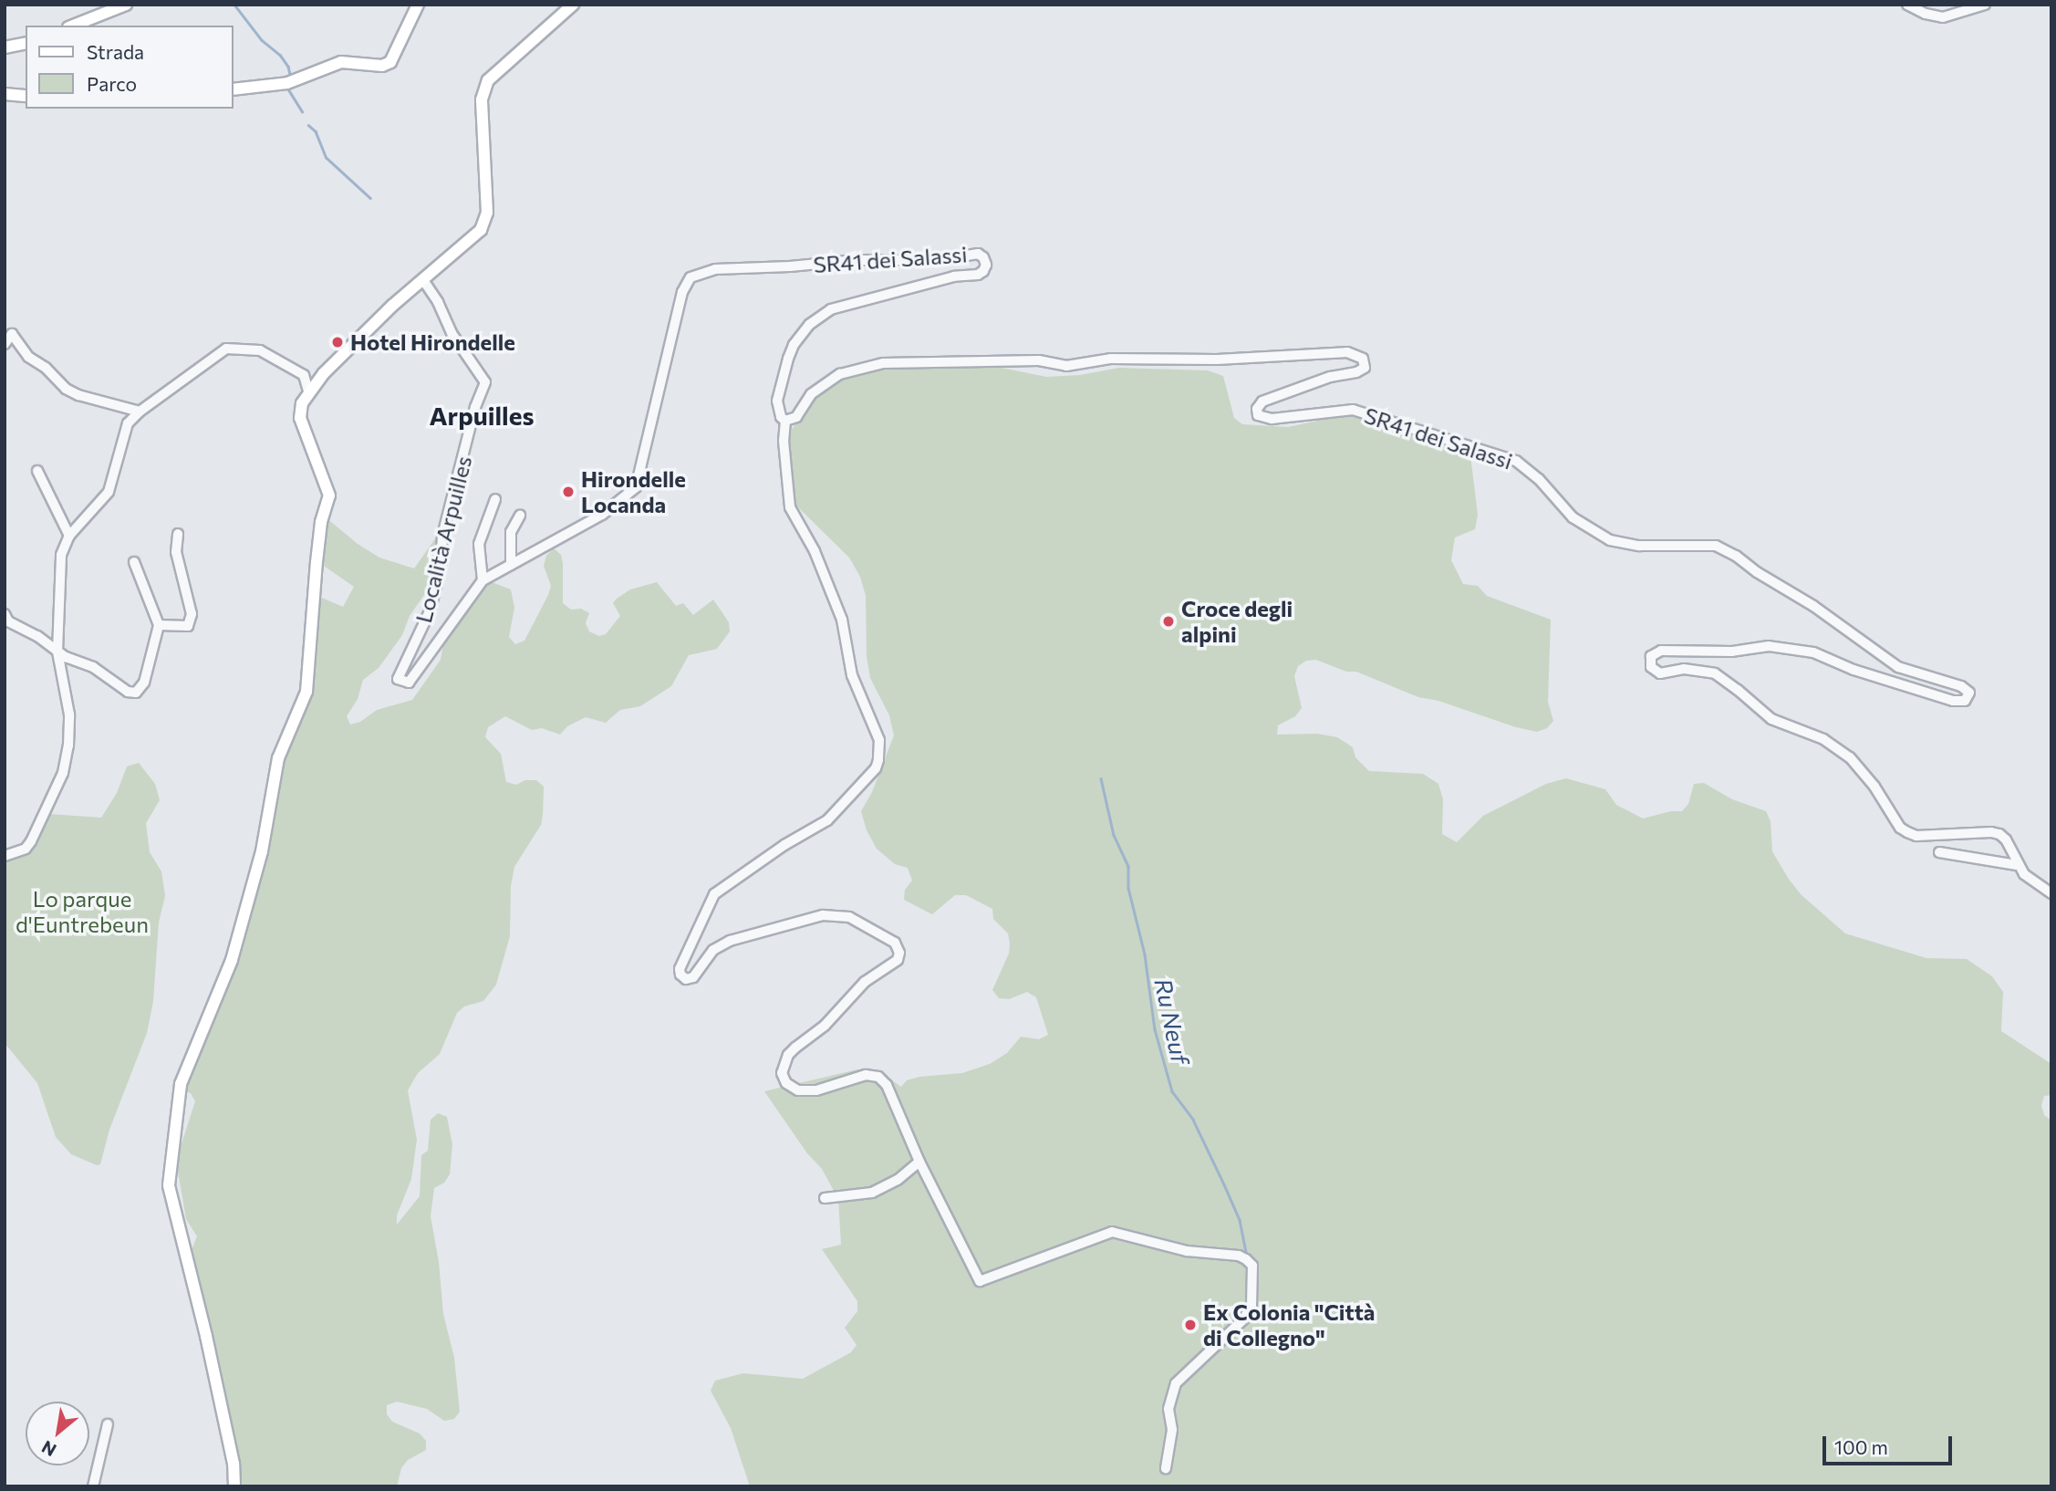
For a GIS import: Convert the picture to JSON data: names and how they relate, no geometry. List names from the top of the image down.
{
  "streets": {
    "street": ["SR41 dei Salassi", "Località Arpuilles"]
  },
  "crossings": [
    ["SR41 dei Salassi", "Località Arpuilles"]
  ],
  "districts": ["Arpuilles"],
  "water": ["Ru Neuf"],
  "parks": ["Lo parque d'Euntrebeun"],
  "places": [
    "Hotel Hirondelle",
    "Hirondelle Locanda",
    "Croce degli alpini",
    "Ex Colonia \"Città di Collegno\""
  ],
  "legend": ["Strada", "Parco"],
  "scale_bar": "100 m",
  "north": "bottom left"
}
